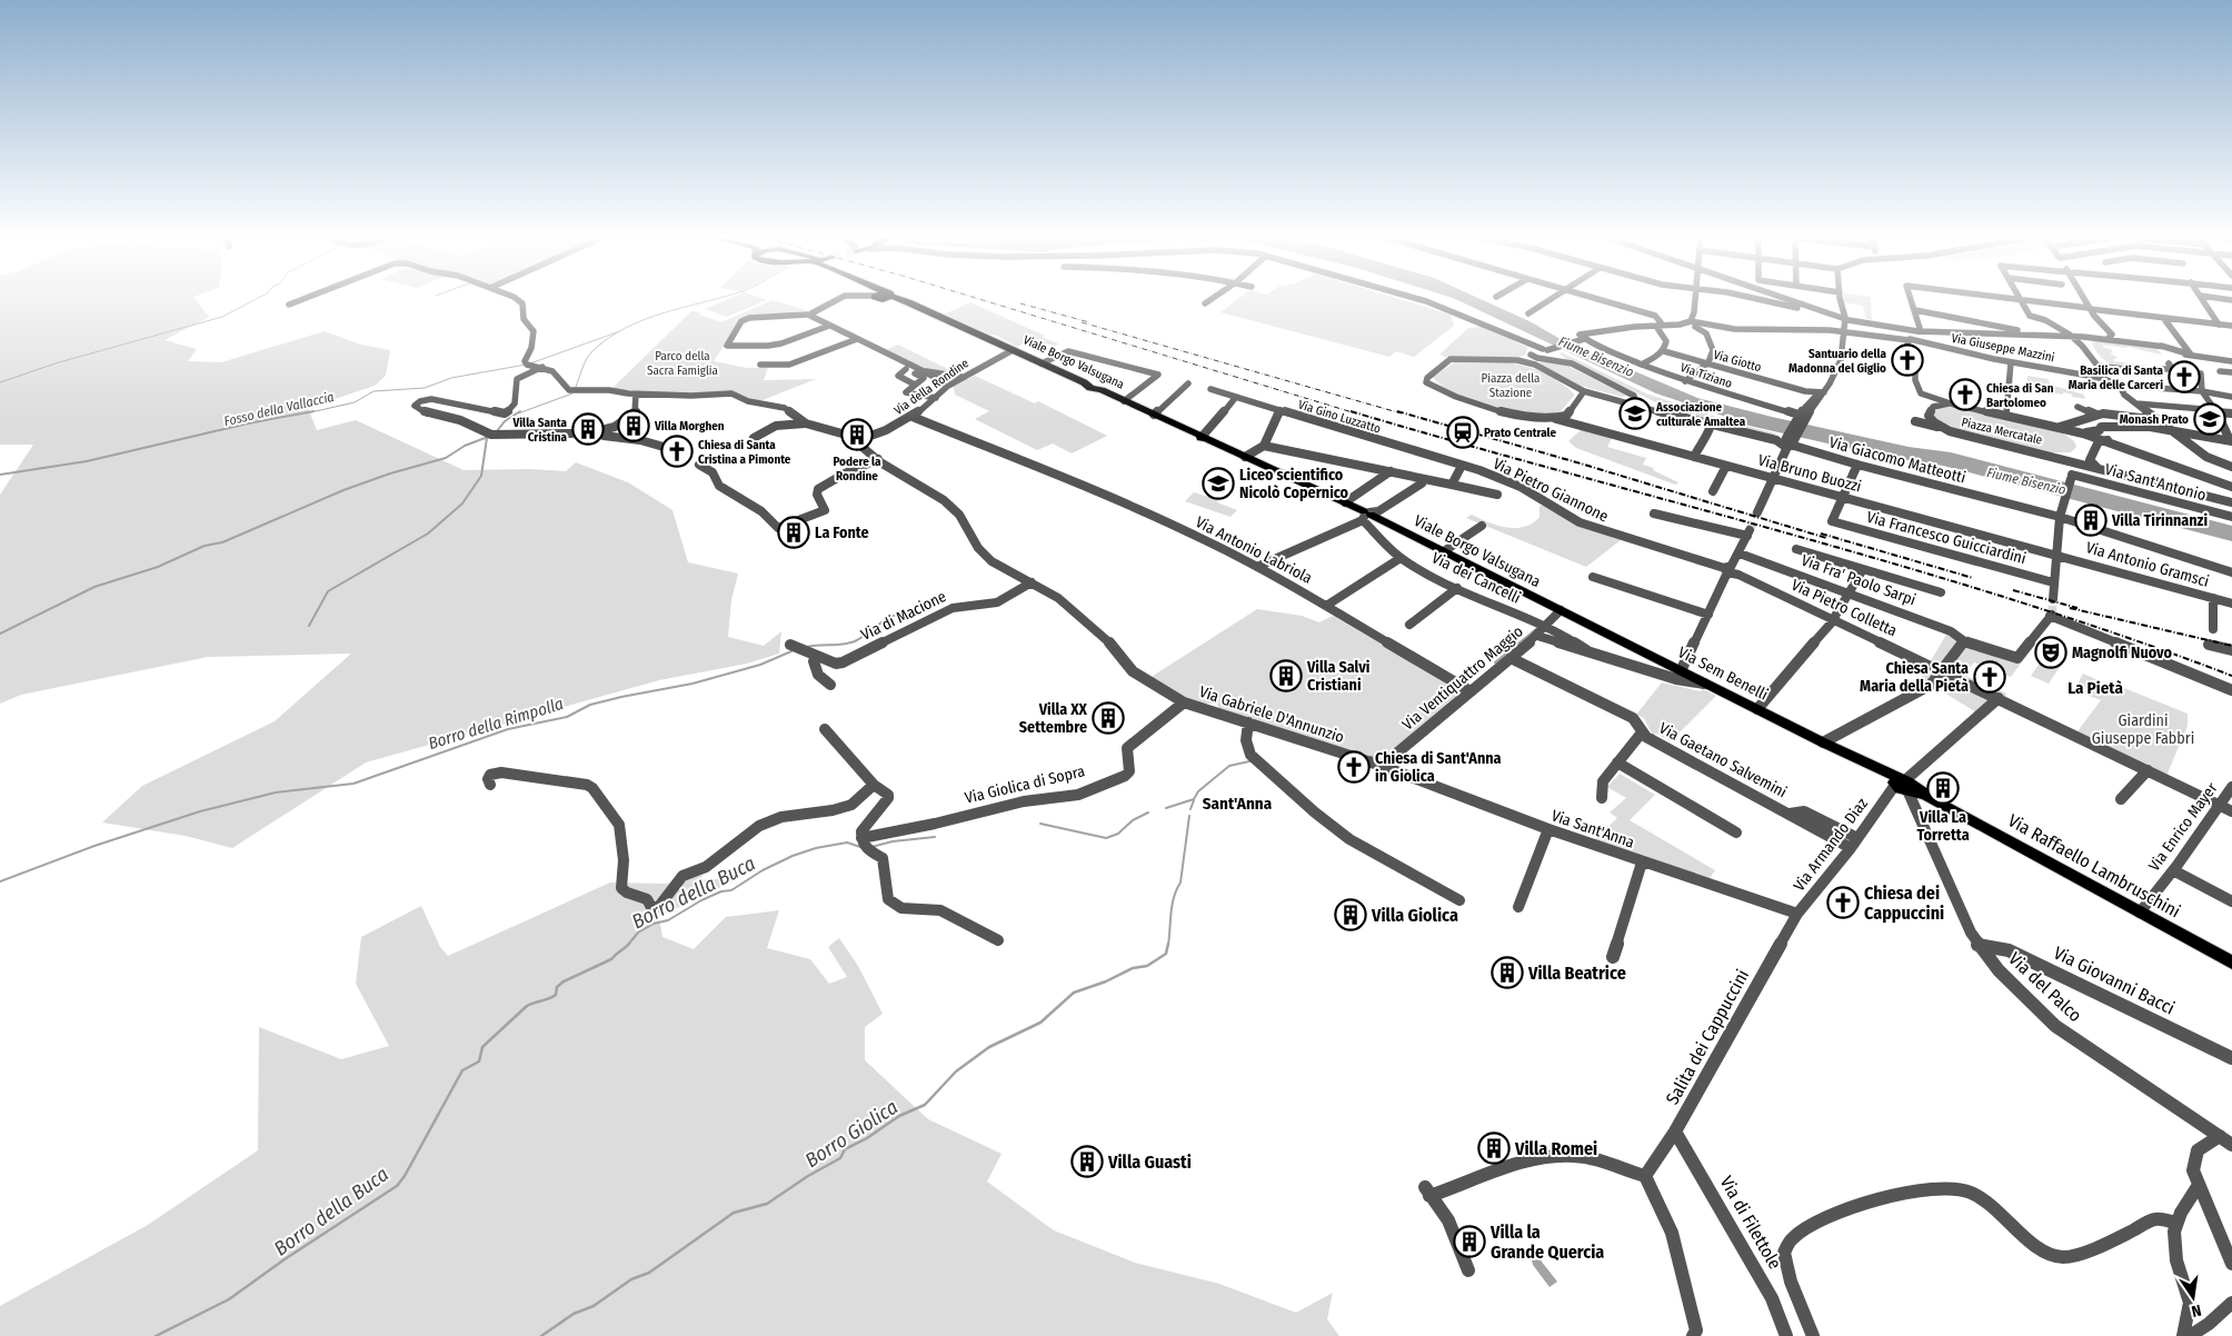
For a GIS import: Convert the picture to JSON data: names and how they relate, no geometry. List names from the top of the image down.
{
  "streets": {
    "main road": ["Viale Borgo Valsugana", "Via Sem Benelli", "Via Raffaello Lambruschini"],
    "street": [
      "Via Giuseppe Mazzini",
      "Via Giotto",
      "Via Tiziano",
      "Via della Rondine",
      "Via Gino Luzzatto",
      "Piazza Mercatale",
      "Via Giacomo Matteotti",
      "Via Bruno Buozzi",
      "Via Sant'Antonio",
      "Via Pietro Giannone",
      "Via Francesco Guicciardini",
      "Via Antonio Labriola",
      "Via Antonio Gramsci",
      "Via dei Cancelli",
      "Via Fra' Paolo Sarpi",
      "Via Pietro Colletta",
      "Via di Macione",
      "Via Ventiquattro Maggio",
      "Via Gabriele D'Annunzio",
      "Via Gaetano Salvemini",
      "Via Giolica di Sopra",
      "Via Enrico Mayer",
      "Via Sant'Anna",
      "Via Armando Diaz",
      "Via Giovanni Bacci",
      "Via del Palco",
      "Salita dei Cappuccini",
      "Via di Filettole"
    ]
  },
  "crossings": [
    ["Via Giuseppe Mazzini", "Piazza Mercatale"],
    ["Via Giuseppe Mazzini", "Via Giacomo Matteotti"],
    ["Viale Borgo Valsugana", "Via della Rondine"],
    ["Viale Borgo Valsugana", "Via dei Cancelli"],
    ["Viale Borgo Valsugana", "Via Sem Benelli"],
    ["Viale Borgo Valsugana", "Via Ventiquattro Maggio"],
    ["Via della Rondine", "Via Gabriele D'Annunzio"],
    ["Via Gino Luzzatto", "Via Pietro Giannone"],
    ["Via Bruno Buozzi", "Via Antonio Gramsci"],
    ["Via Pietro Giannone", "Via Pietro Colletta"],
    ["Via Antonio Labriola", "Via Ventiquattro Maggio"],
    ["Via dei Cancelli", "Via Sem Benelli"],
    ["Via dei Cancelli", "Via Ventiquattro Maggio"],
    ["Via Pietro Colletta", "Via Enrico Mayer"],
    ["Via di Macione", "Via Gabriele D'Annunzio"],
    ["Via Sem Benelli", "Via Ventiquattro Maggio"],
    ["Via Sem Benelli", "Via Armando Diaz"],
    ["Via Sem Benelli", "Via Raffaello Lambruschini"],
    ["Via Sem Benelli", "Via del Palco"],
    ["Via Ventiquattro Maggio", "Via Gabriele D'Annunzio"],
    ["Via Ventiquattro Maggio", "Via Gaetano Salvemini"],
    ["Via Ventiquattro Maggio", "Via Sant'Anna"],
    ["Via Gabriele D'Annunzio", "Via Giolica di Sopra"],
    ["Via Gabriele D'Annunzio", "Via Sant'Anna"],
    ["Via Gaetano Salvemini", "Via Armando Diaz"],
    ["Via Enrico Mayer", "Via Raffaello Lambruschini"],
    ["Via Sant'Anna", "Via Armando Diaz"],
    ["Via Sant'Anna", "Salita dei Cappuccini"],
    ["Via Armando Diaz", "Via Raffaello Lambruschini"],
    ["Via Armando Diaz", "Via del Palco"],
    ["Via Armando Diaz", "Salita dei Cappuccini"],
    ["Via Raffaello Lambruschini", "Via del Palco"],
    ["Via Giovanni Bacci", "Via del Palco"],
    ["Salita dei Cappuccini", "Via di Filettole"]
  ],
  "districts": ["La Pietà", "Sant'Anna"],
  "water": [
    "Fiume Bisenzio",
    "Fosso della Vallaccia",
    "Borro della Rimpolla",
    "Borro della Buca",
    "Borro Giolica"
  ],
  "parks": ["Parco della Sacra Famiglia", "Piazza della Stazione", "Giardini Giuseppe Fabbri"],
  "places": {
    "church": [
      "Santuario della Madonna del Giglio",
      "Basilica di Santa Maria delle Carceri",
      "Chiesa di San Bartolomeo",
      "Chiesa di Santa Cristina a Pimonte",
      "Chiesa Santa Maria della Pietà",
      "Chiesa di Sant'Anna in Giolica",
      "Chiesa dei Cappuccini"
    ],
    "school or university": ["Associazione culturale Amaltea", "Monash Prato", "Liceo scientifico Nicolò Copernico"],
    "building": [
      "Villa Morghen",
      "Villa Santa Cristina",
      "Podere la Rondine",
      "Villa Tirinnanzi",
      "La Fonte",
      "Villa Salvi Cristiani",
      "Villa XX Settembre",
      "Villa La Torretta",
      "Villa Giolica",
      "Villa Beatrice",
      "Villa Romei",
      "Villa Guasti",
      "Villa la Grande Quercia"
    ],
    "station": ["Prato Centrale"],
    "theatre": ["Magnolfi Nuovo"]
  },
  "north": "bottom"
}
